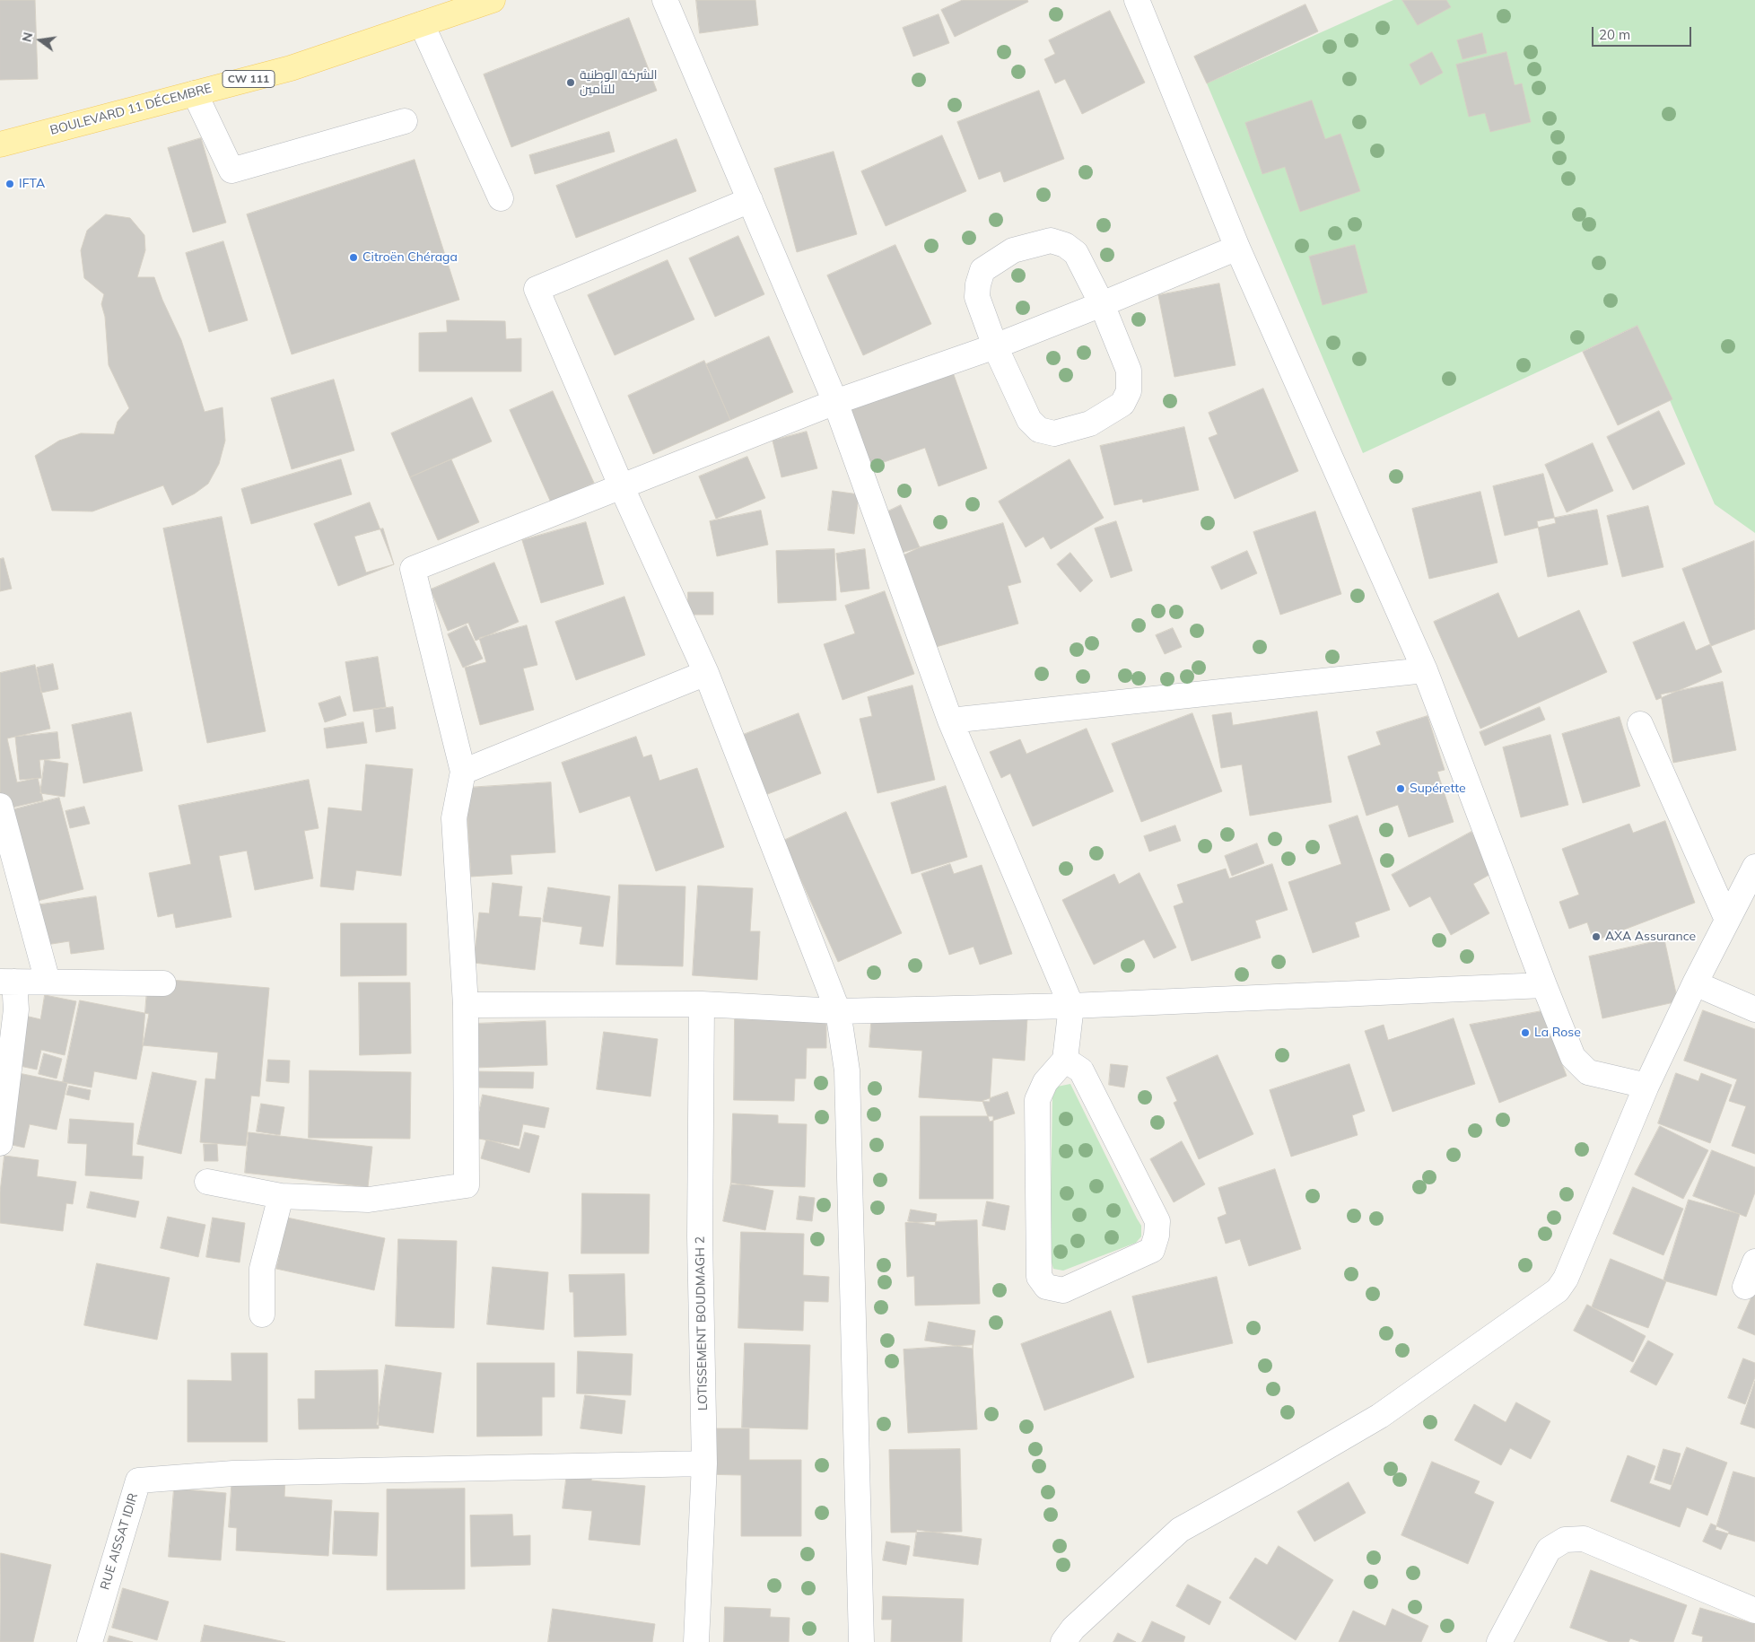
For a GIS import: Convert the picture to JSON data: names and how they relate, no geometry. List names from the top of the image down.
{
  "streets": {
    "main road": ["CW 111", "BOULEVARD 11 DÉCEMBRE"],
    "street": ["LOTISSEMENT BOUDMAGH 2", "RUE AISSAT IDIR"]
  },
  "crossings": [
    ["LOTISSEMENT BOUDMAGH 2", "RUE AISSAT IDIR"]
  ],
  "places": [
    "الشركة الوطنية للتأمين",
    "IFTA",
    "Citroën Chéraga",
    "Supérette",
    "AXA Assurance",
    "La Rose"
  ],
  "scale_bar": "20 m",
  "north": "left"
}
